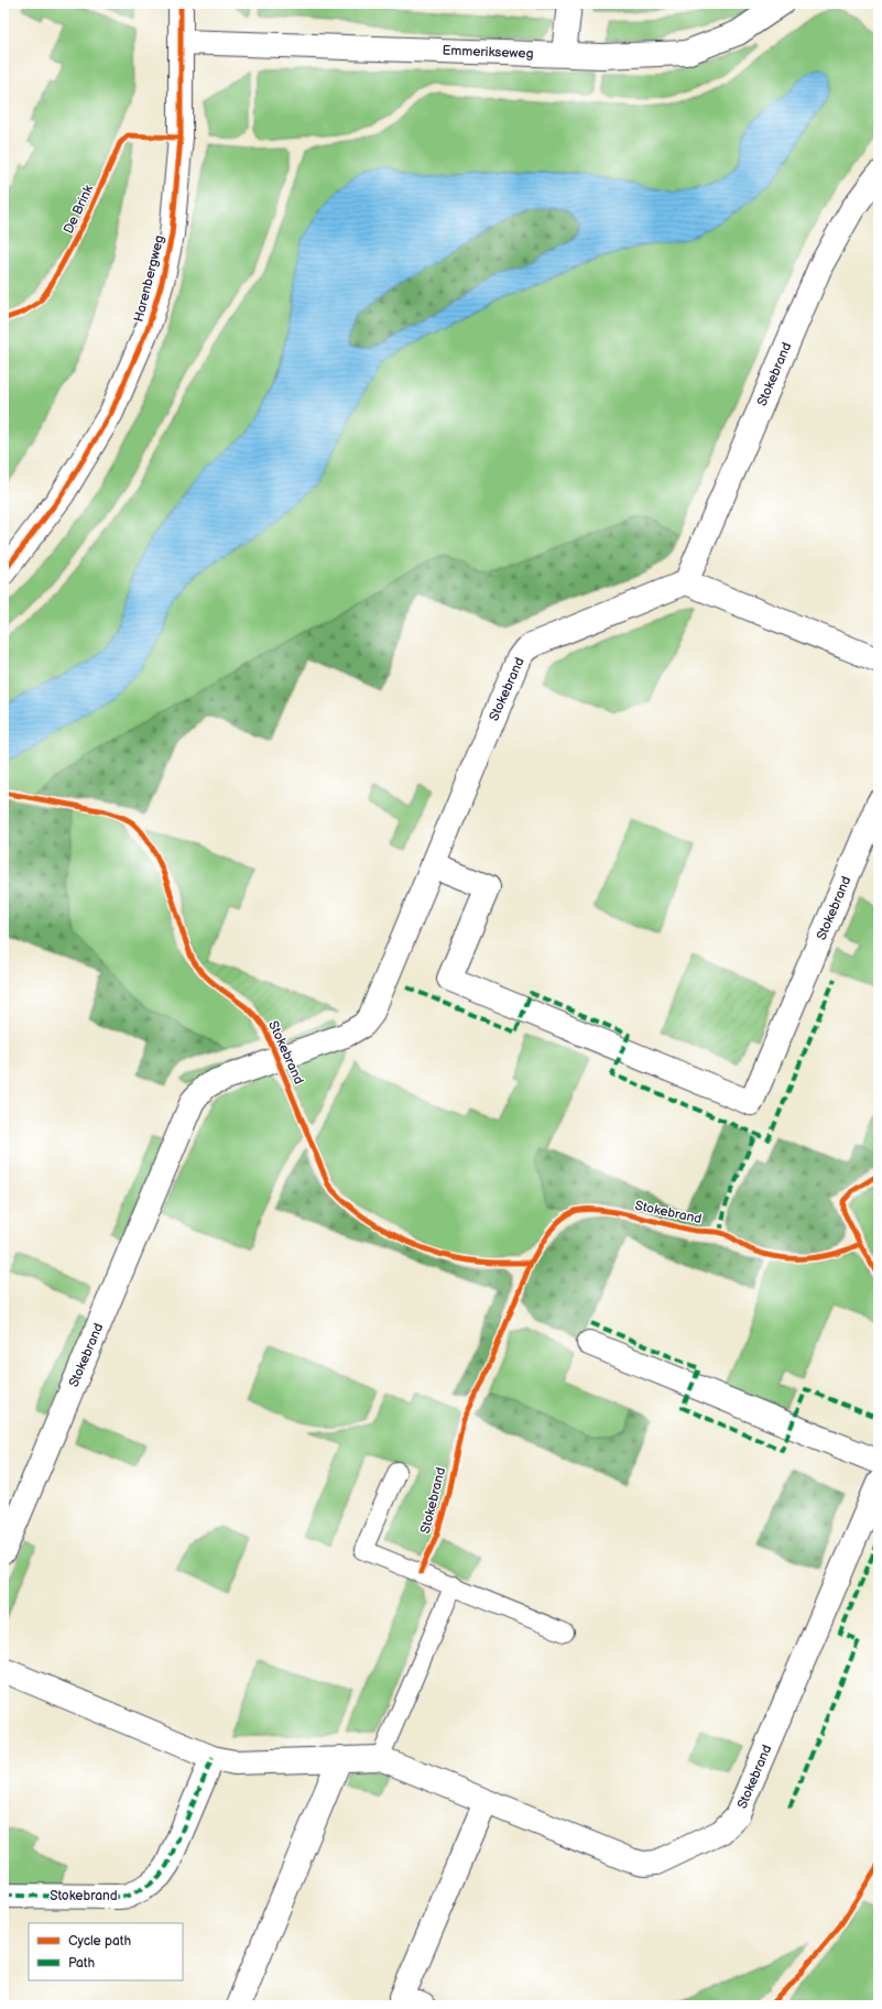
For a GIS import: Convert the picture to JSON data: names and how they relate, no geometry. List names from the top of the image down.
{
  "streets": {
    "street": ["Emmerikseweg", "Harenbergweg", "Stokebrand"],
    "cycle path": ["De Brink"]
  },
  "crossings": [
    ["Emmerikseweg", "Harenbergweg"]
  ],
  "legend": ["Cycle path", "Path"]
}
